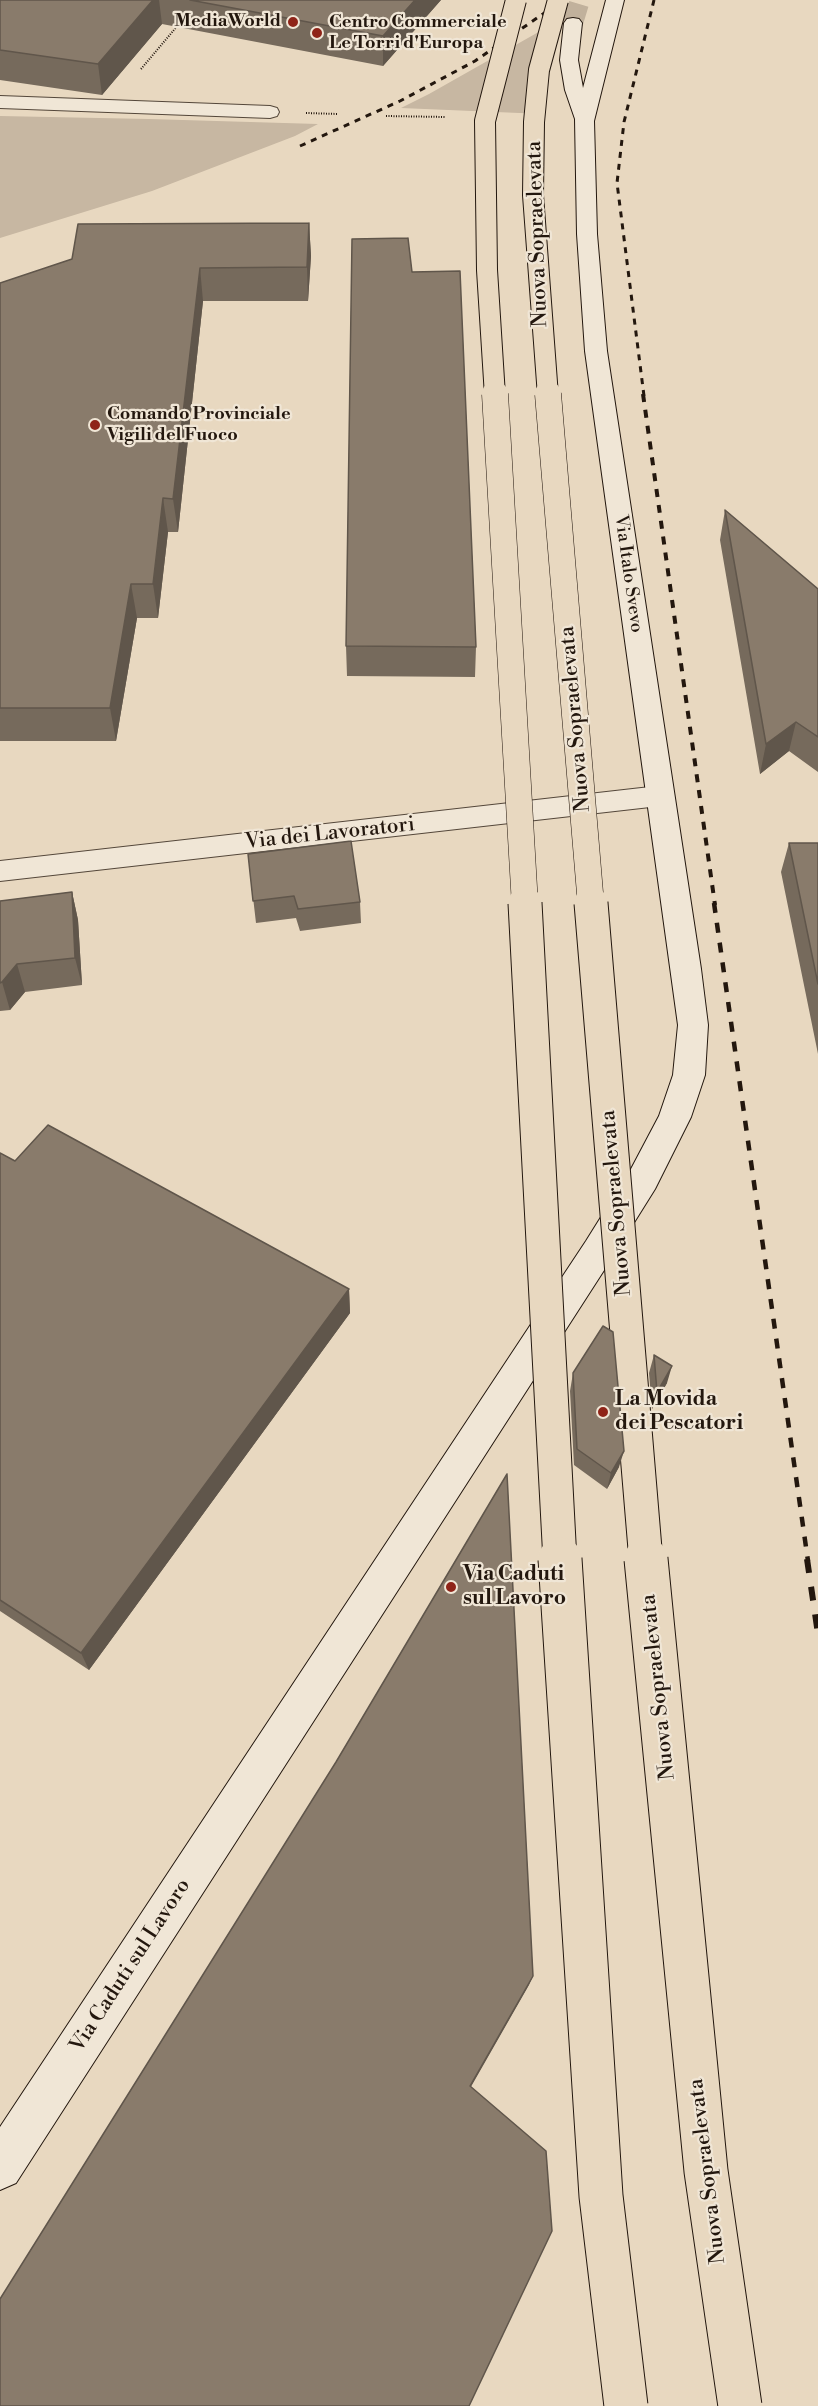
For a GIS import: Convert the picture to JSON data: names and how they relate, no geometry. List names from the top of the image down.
{
  "streets": {
    "highway": ["Nuova Sopraelevata"],
    "main road": ["Via Italo Svevo", "Via dei Lavoratori", "Via Caduti sul Lavoro"]
  },
  "crossings": [
    ["Nuova Sopraelevata", "Via Italo Svevo"],
    ["Via Italo Svevo", "Via dei Lavoratori"],
    ["Via Italo Svevo", "Via Caduti sul Lavoro"]
  ],
  "places": [
    "MediaWorld",
    "Centro Commerciale Le Torri d'Europa",
    "Comando Provinciale Vigili del Fuoco",
    "La Movida dei Pescatori",
    "Via Caduti sul Lavoro"
  ]
}
